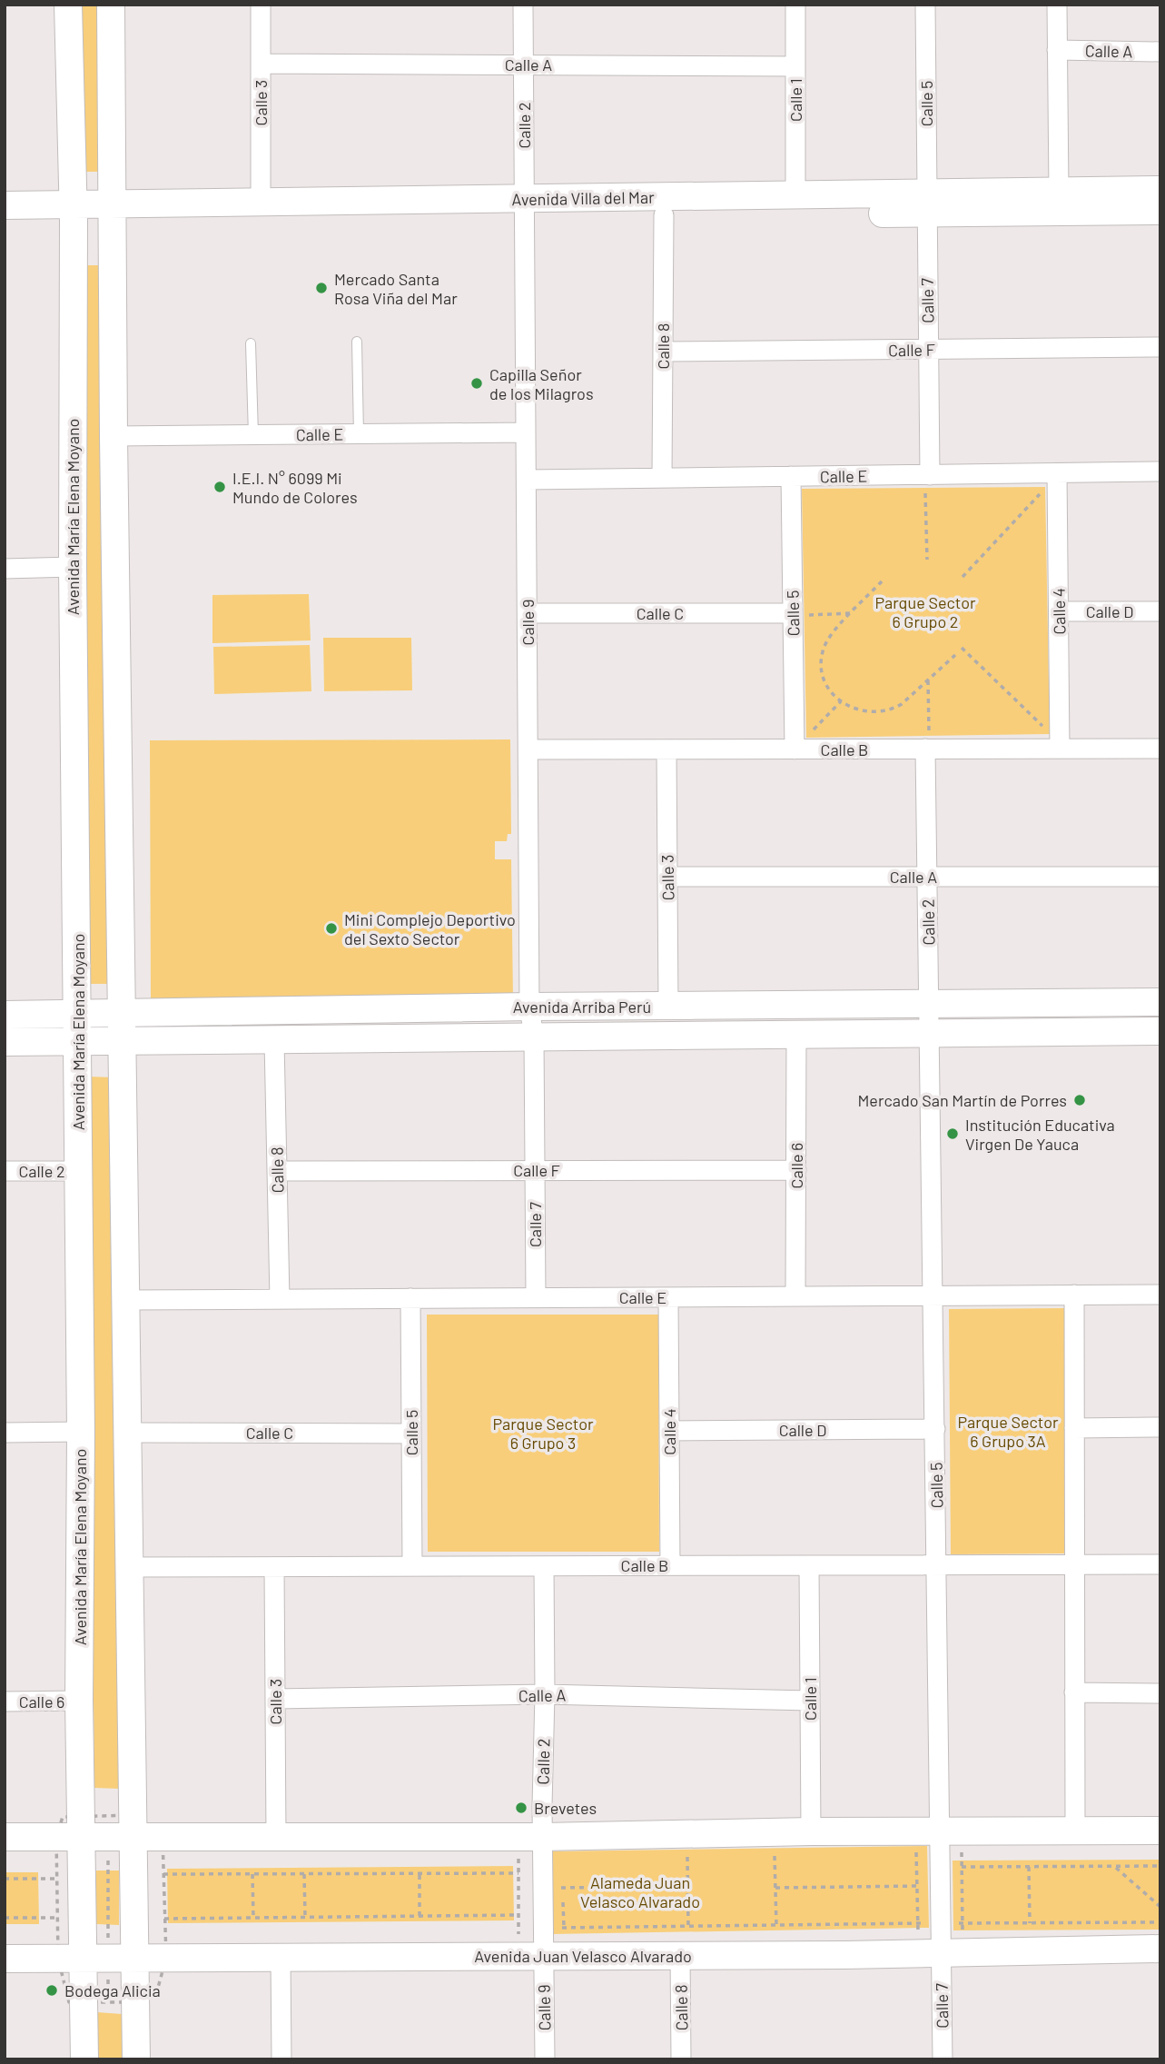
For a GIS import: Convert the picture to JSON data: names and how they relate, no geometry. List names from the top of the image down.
{
  "streets": {
    "street": [
      "Calle A",
      "Calle 1",
      "Calle 3",
      "Calle 5",
      "Calle 2",
      "Avenida Villa del Mar",
      "Calle 7",
      "Calle 8",
      "Calle F",
      "Calle E",
      "Avenida María Elena Moyano",
      "Calle 4",
      "Calle D",
      "Calle C",
      "Calle 9",
      "Calle B",
      "Avenida Arriba Perú",
      "Calle 6",
      "Avenida Juan Velasco Alvarado"
    ]
  },
  "crossings": [
    ["Calle A", "Calle 1"],
    ["Calle A", "Calle 3"],
    ["Calle A", "Calle 2"],
    ["Calle 1", "Avenida Villa del Mar"],
    ["Calle 1", "Calle B"],
    ["Calle 3", "Avenida Villa del Mar"],
    ["Calle 3", "Calle B"],
    ["Calle 3", "Avenida Arriba Perú"],
    ["Calle 5", "Calle 2"],
    ["Calle 5", "Avenida Villa del Mar"],
    ["Calle 5", "Calle 7"],
    ["Calle 5", "Calle E"],
    ["Calle 5", "Calle D"],
    ["Calle 5", "Calle C"],
    ["Calle 5", "Calle B"],
    ["Calle 5", "Avenida Arriba Perú"],
    ["Calle 5", "Avenida Juan Velasco Alvarado"],
    ["Calle 2", "Avenida Villa del Mar"],
    ["Calle 2", "Avenida María Elena Moyano"],
    ["Calle 2", "Calle 9"],
    ["Calle 2", "Calle B"],
    ["Calle 2", "Avenida Arriba Perú"],
    ["Calle 2", "Avenida Juan Velasco Alvarado"],
    ["Avenida Villa del Mar", "Calle 7"],
    ["Avenida Villa del Mar", "Calle 8"],
    ["Avenida Villa del Mar", "Avenida María Elena Moyano"],
    ["Avenida Villa del Mar", "Calle 9"],
    ["Calle 7", "Calle F"],
    ["Calle 7", "Calle E"],
    ["Calle 7", "Calle 9"],
    ["Calle 7", "Avenida Arriba Perú"],
    ["Calle 7", "Avenida Juan Velasco Alvarado"],
    ["Calle 8", "Calle F"],
    ["Calle 8", "Calle E"],
    ["Calle 8", "Avenida Arriba Perú"],
    ["Calle 8", "Avenida Juan Velasco Alvarado"],
    ["Calle F", "Calle 6"],
    ["Calle E", "Avenida María Elena Moyano"],
    ["Calle E", "Calle 4"],
    ["Calle E", "Calle 9"],
    ["Calle E", "Calle 6"],
    ["Avenida María Elena Moyano", "Calle C"],
    ["Avenida María Elena Moyano", "Calle B"],
    ["Avenida María Elena Moyano", "Avenida Arriba Perú"],
    ["Avenida María Elena Moyano", "Calle 6"],
    ["Avenida María Elena Moyano", "Avenida Juan Velasco Alvarado"],
    ["Calle 4", "Calle D"],
    ["Calle 4", "Calle B"],
    ["Calle C", "Calle 9"],
    ["Calle 9", "Calle B"],
    ["Calle 9", "Avenida Arriba Perú"],
    ["Calle 9", "Avenida Juan Velasco Alvarado"],
    ["Avenida Arriba Perú", "Calle 6"]
  ],
  "parks": [
    "Parque Sector 6 Grupo 2",
    "Parque Sector 6 Grupo 3A",
    "Parque Sector 6 Grupo 3",
    "Alameda Juan Velasco Alvarado"
  ],
  "places": [
    "Mercado Santa Rosa Viña del Mar",
    "Capilla Señor de los Milagros",
    "I.E.I. N° 6099 Mi Mundo de Colores",
    "Mini Complejo Deportivo del Sexto Sector",
    "Mercado San Martín de Porres",
    "Institución Educativa Virgen De Yauca",
    "Brevetes",
    "Bodega Alicia"
  ]
}
